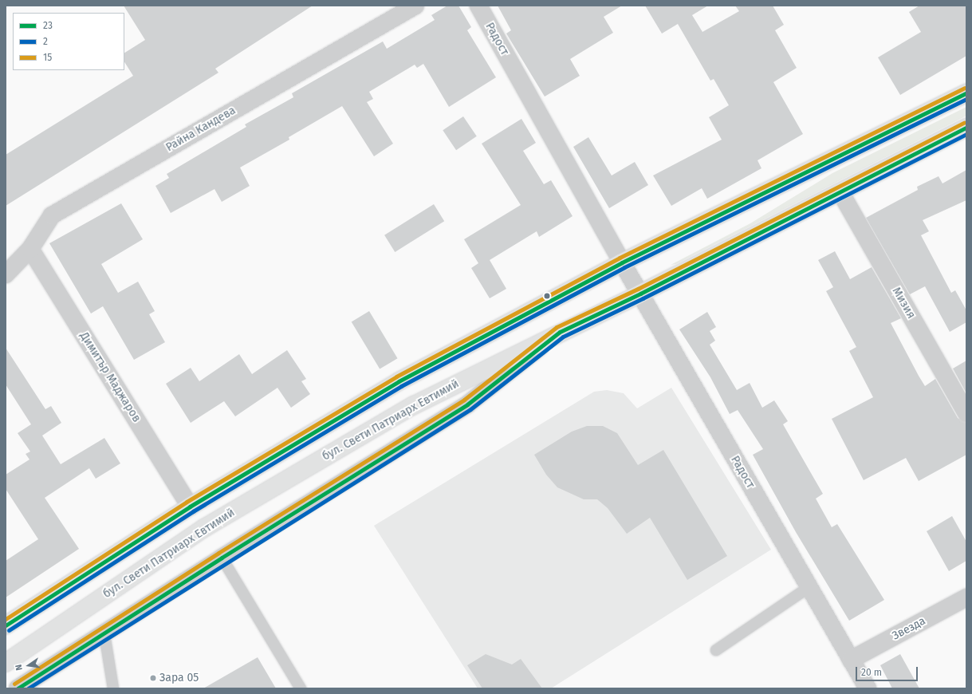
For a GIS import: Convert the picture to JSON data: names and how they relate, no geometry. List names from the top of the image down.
{
  "streets": {
    "main road": ["бул. Свети Патриарх Евтимий"],
    "street": [
      "Радост",
      "Райна Кандева",
      "Мизия",
      "Димитър Маджаров",
      "Звезда"
    ]
  },
  "crossings": [
    ["Радост", "бул. Свети Патриарх Евтимий"],
    ["Радост", "Звезда"],
    ["Райна Кандева", "Димитър Маджаров"],
    ["Мизия", "бул. Свети Патриарх Евтимий"]
  ],
  "places": ["Зара 05"],
  "lines": ["transit line 15", "transit line 23", "transit line 2"],
  "legend": ["23", "2", "15"],
  "scale_bar": "20 m",
  "north": "left"
}
